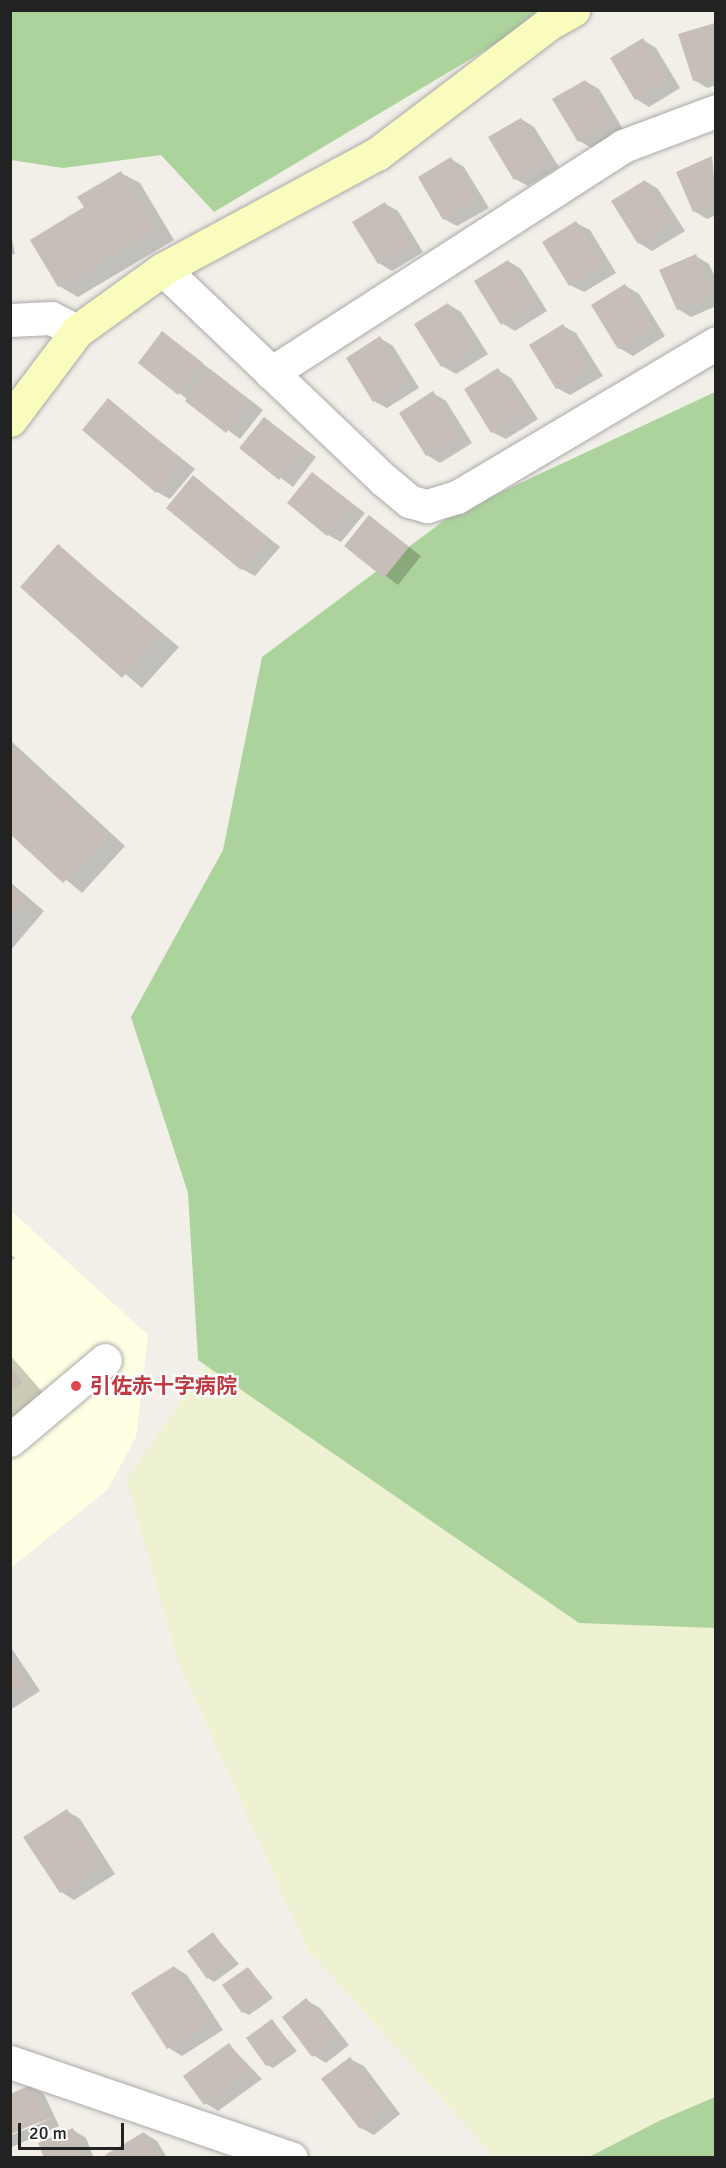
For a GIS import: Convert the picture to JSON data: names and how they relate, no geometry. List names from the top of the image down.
{
  "places": ["引佐赤十字病院"],
  "scale_bar": "20 m"
}
